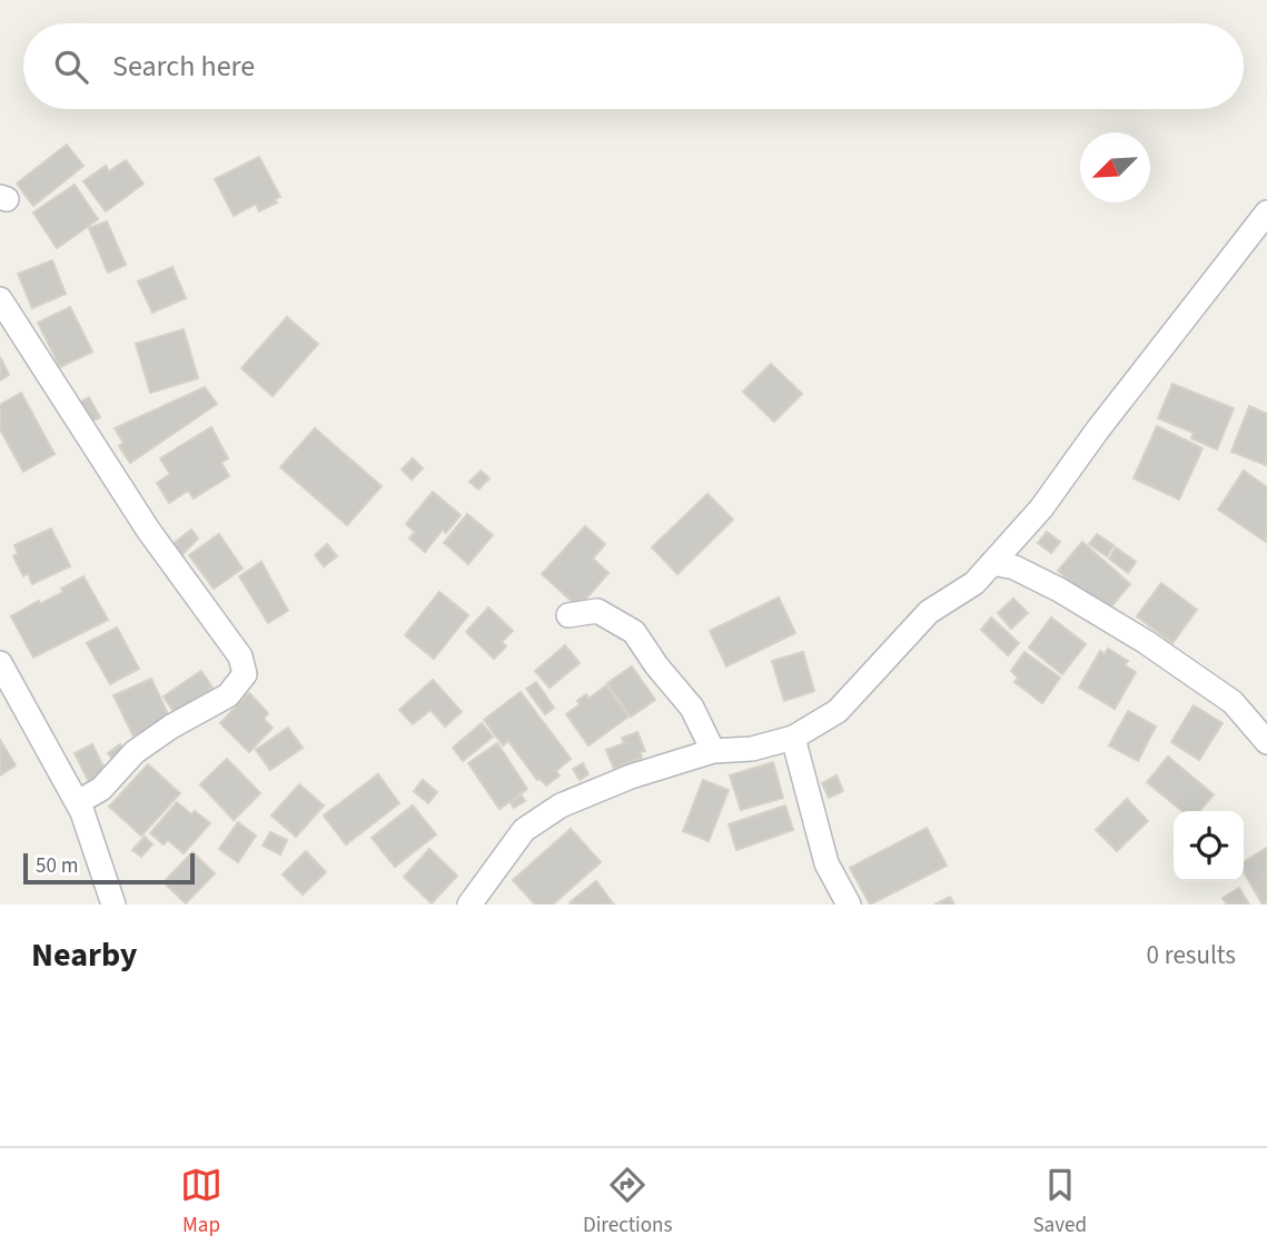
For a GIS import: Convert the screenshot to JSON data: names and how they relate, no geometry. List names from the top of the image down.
{
  "scale_bar": "50 m",
  "north": "bottom left",
  "page": {
    "search": "Search here",
    "scale": "50 m",
    "heading": ["Nearby", "0 results"],
    "nav": ["Map", "Directions", "Saved"]
  }
}
